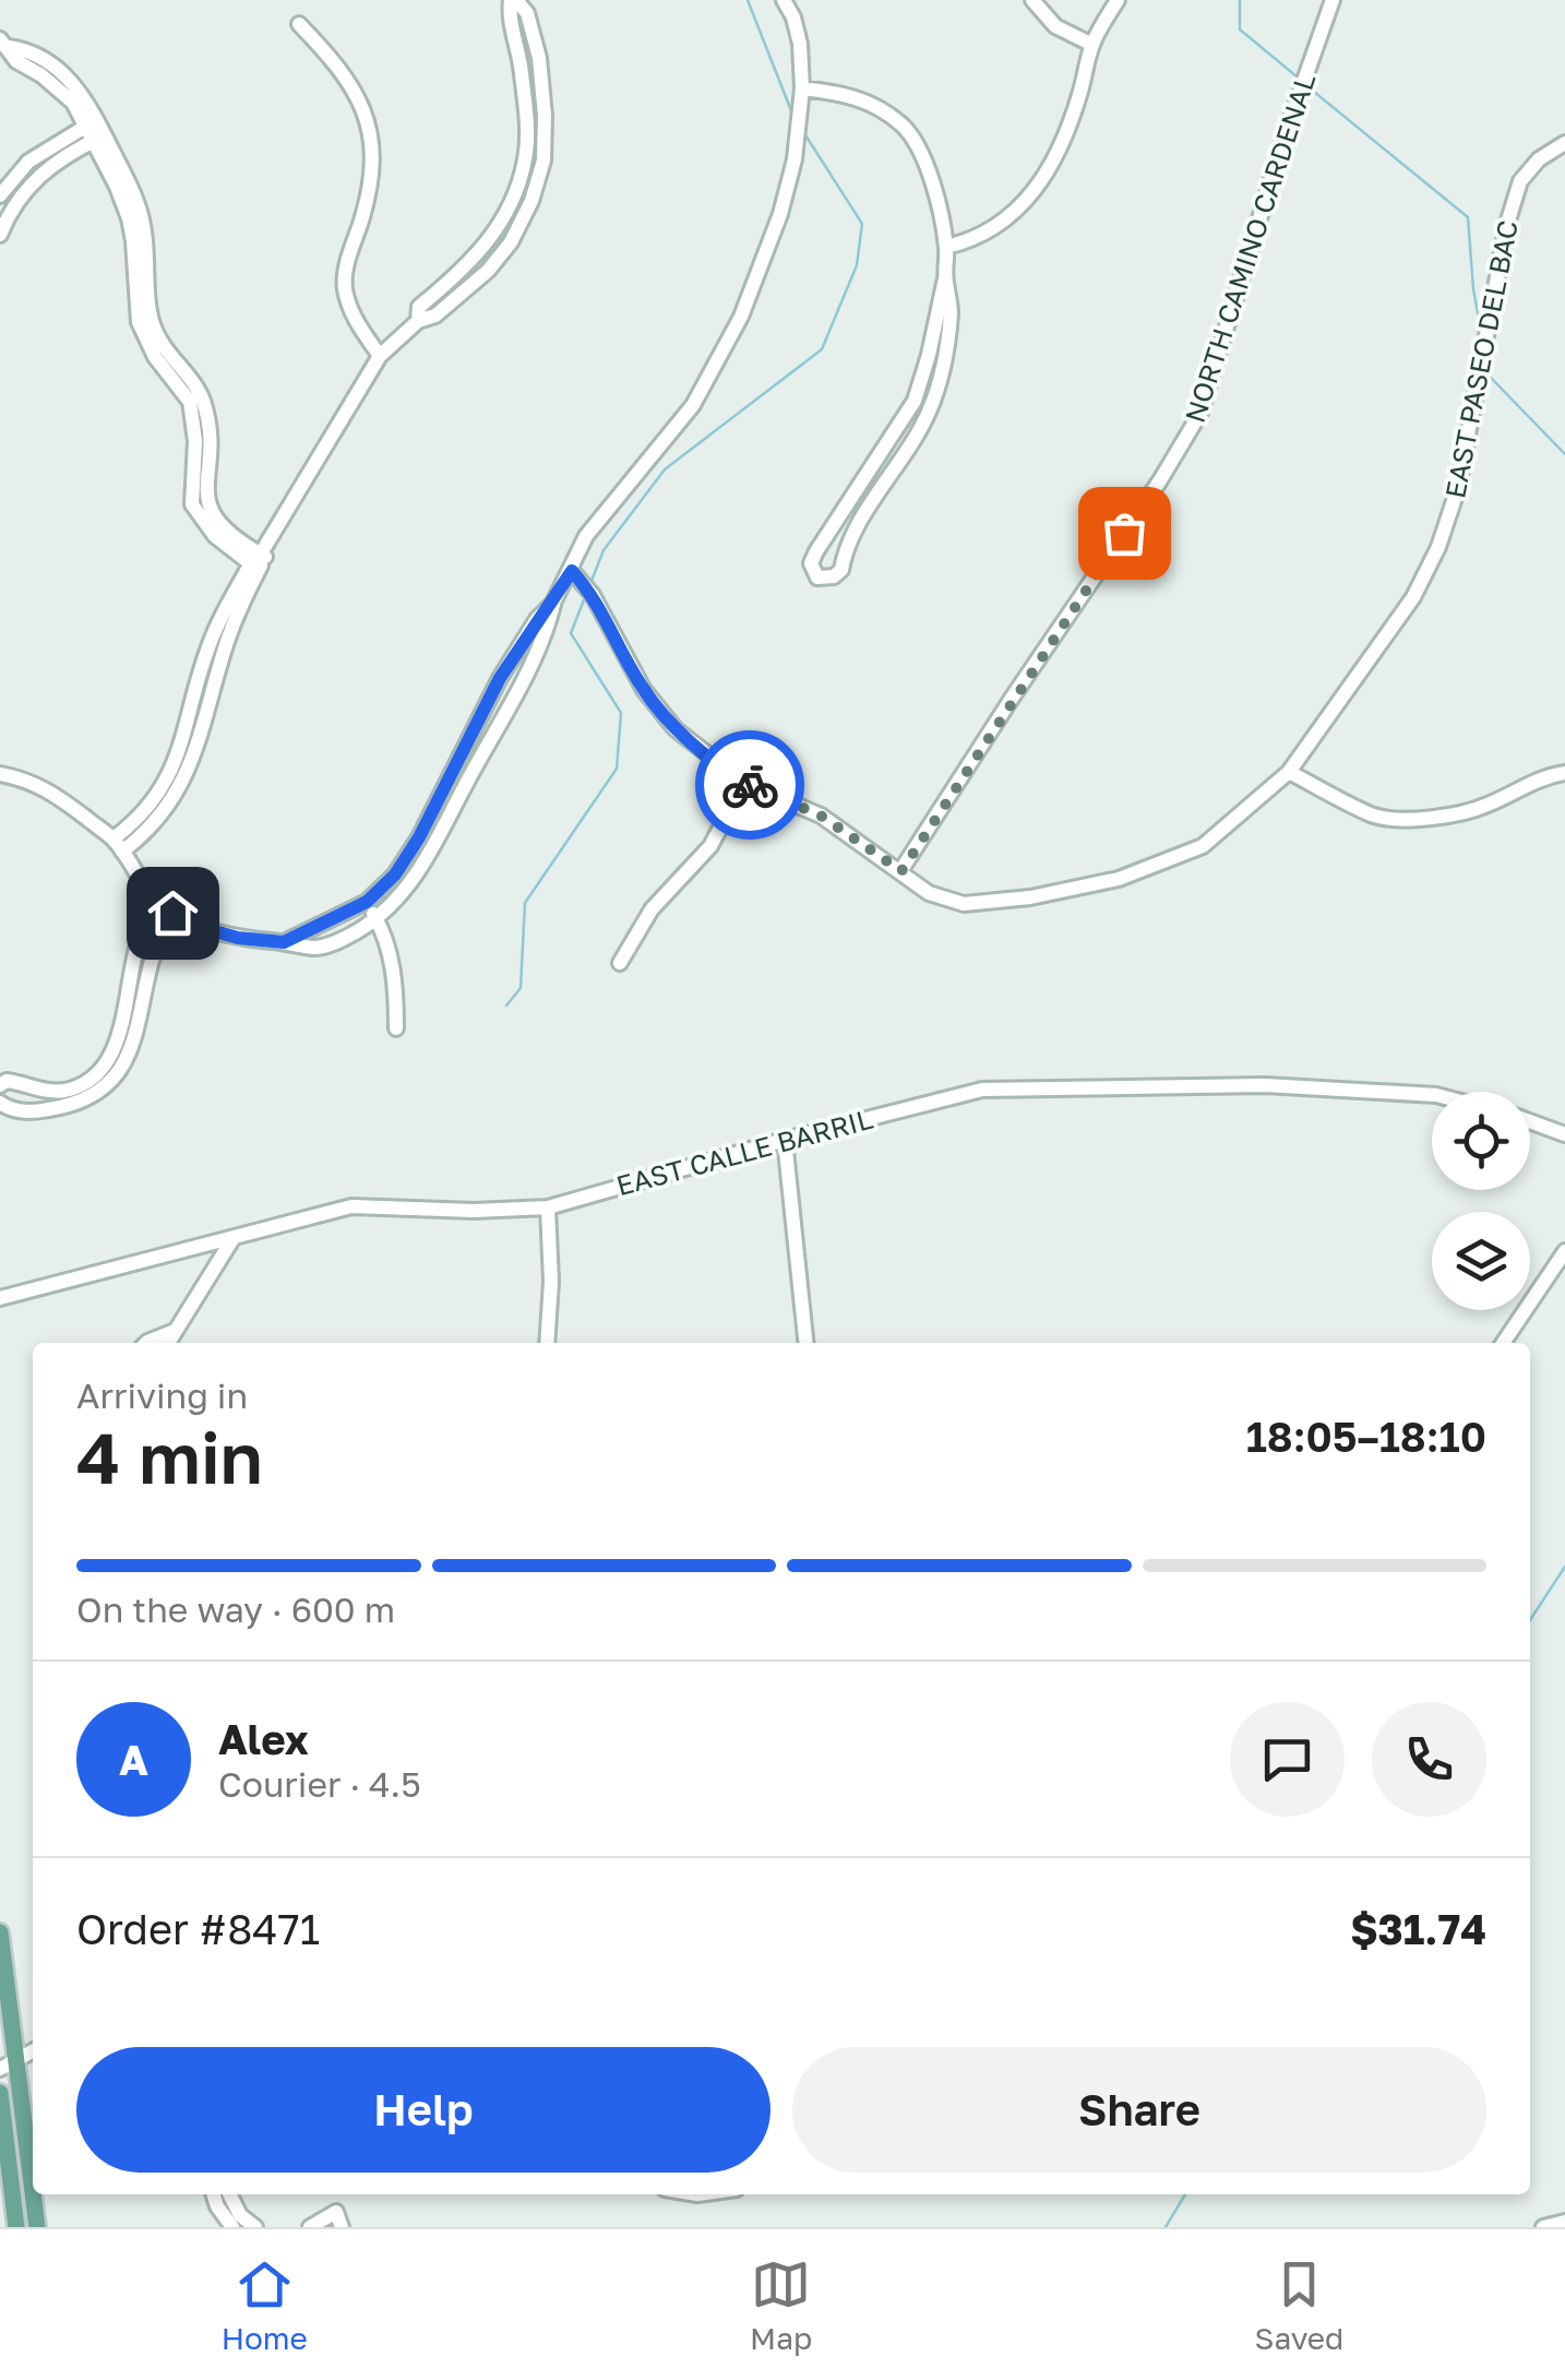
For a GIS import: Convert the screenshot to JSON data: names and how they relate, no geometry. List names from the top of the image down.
{
  "streets": {
    "street": ["NORTH CAMINO CARDENAL", "EAST PASEO DEL BAC", "EAST CALLE BARRIL"]
  },
  "crossings": [
    ["NORTH CAMINO CARDENAL", "EAST PASEO DEL BAC"]
  ],
  "page": {
    "heading": ["4 min", "Arriving in", "18:05–18:10"],
    "panel": [
      "Alex",
      "Courier · 4.5",
      "Order #8471",
      "$31.74"
    ],
    "bar": "On the way · 600 m",
    "round": "A",
    "buttons": ["Help", "Share"],
    "tabs": ["Home", "Map", "Saved"]
  }
}
